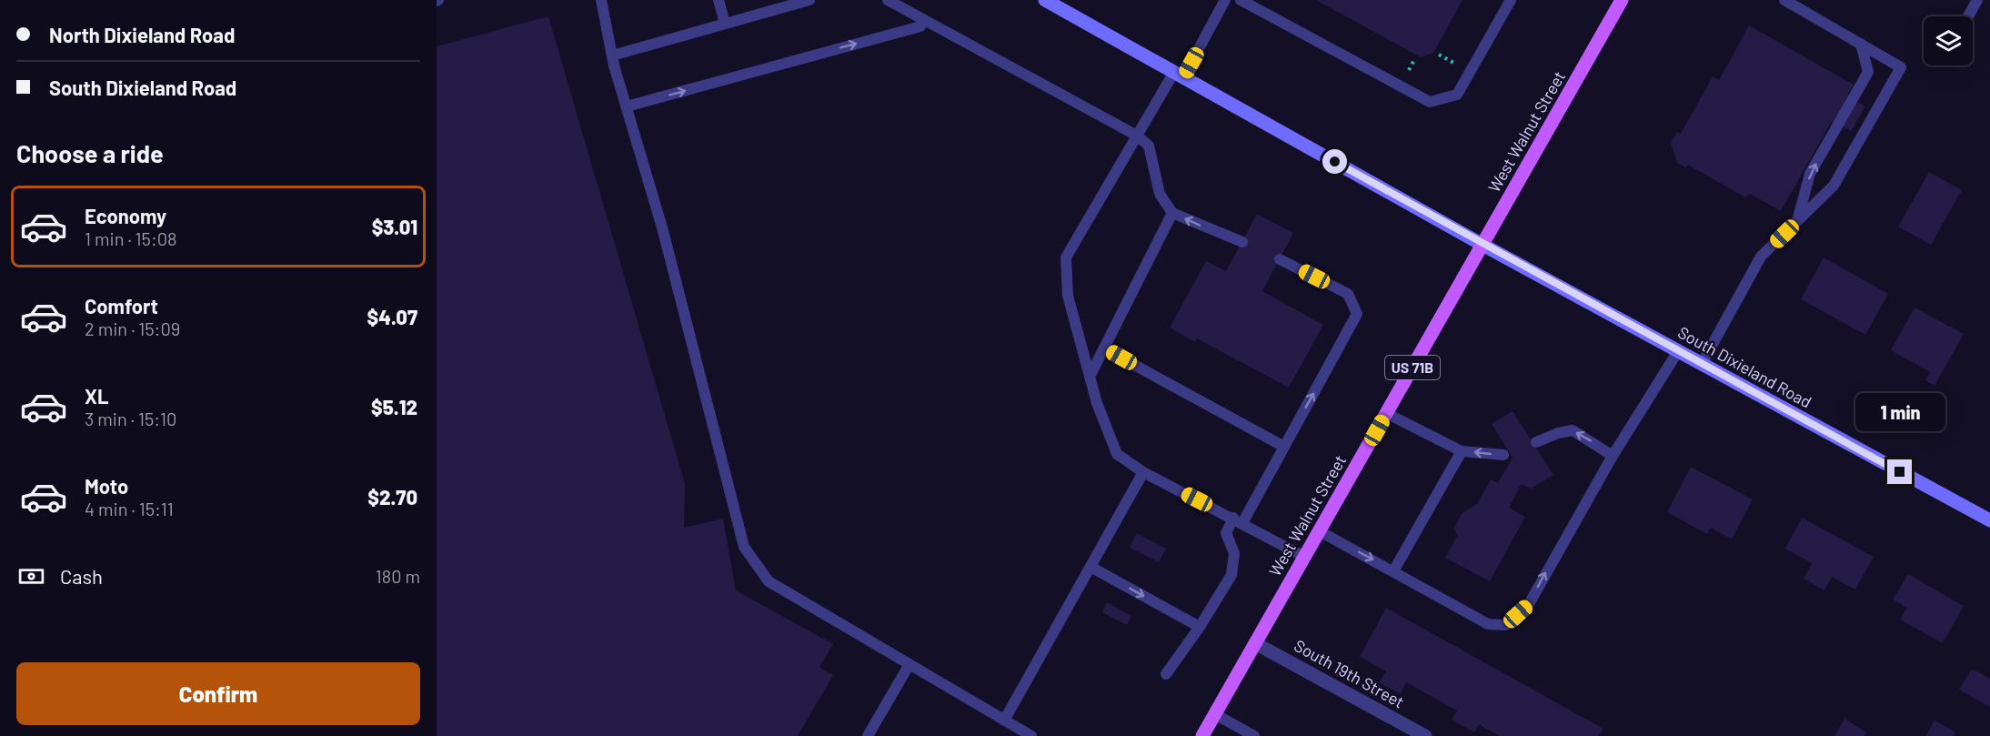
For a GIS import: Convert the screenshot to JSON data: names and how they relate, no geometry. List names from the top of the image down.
{
  "streets": {
    "main road": ["West Walnut Street", "US 71B", "South Dixieland Road"],
    "street": ["South 19th Street"]
  },
  "crossings": [
    ["West Walnut Street", "South Dixieland Road"],
    ["West Walnut Street", "South 19th Street"]
  ],
  "page": {
    "banner": ["North Dixieland Road", "South Dixieland Road"],
    "heading": "Choose a ride",
    "list": [
      {
        "name": "Economy",
        "note": "1 min · 15:08",
        "value": "$3.01"
      },
      {
        "name": "Comfort",
        "note": "2 min · 15:09",
        "value": "$4.07"
      },
      {
        "name": "XL",
        "note": "3 min · 15:10",
        "value": "$5.12"
      },
      {
        "name": "Moto",
        "note": "4 min · 15:11",
        "value": "$2.70"
      }
    ],
    "bubble": "1 min",
    "pay": ["Cash", "180 m"],
    "buttons": "Confirm"
  }
}
